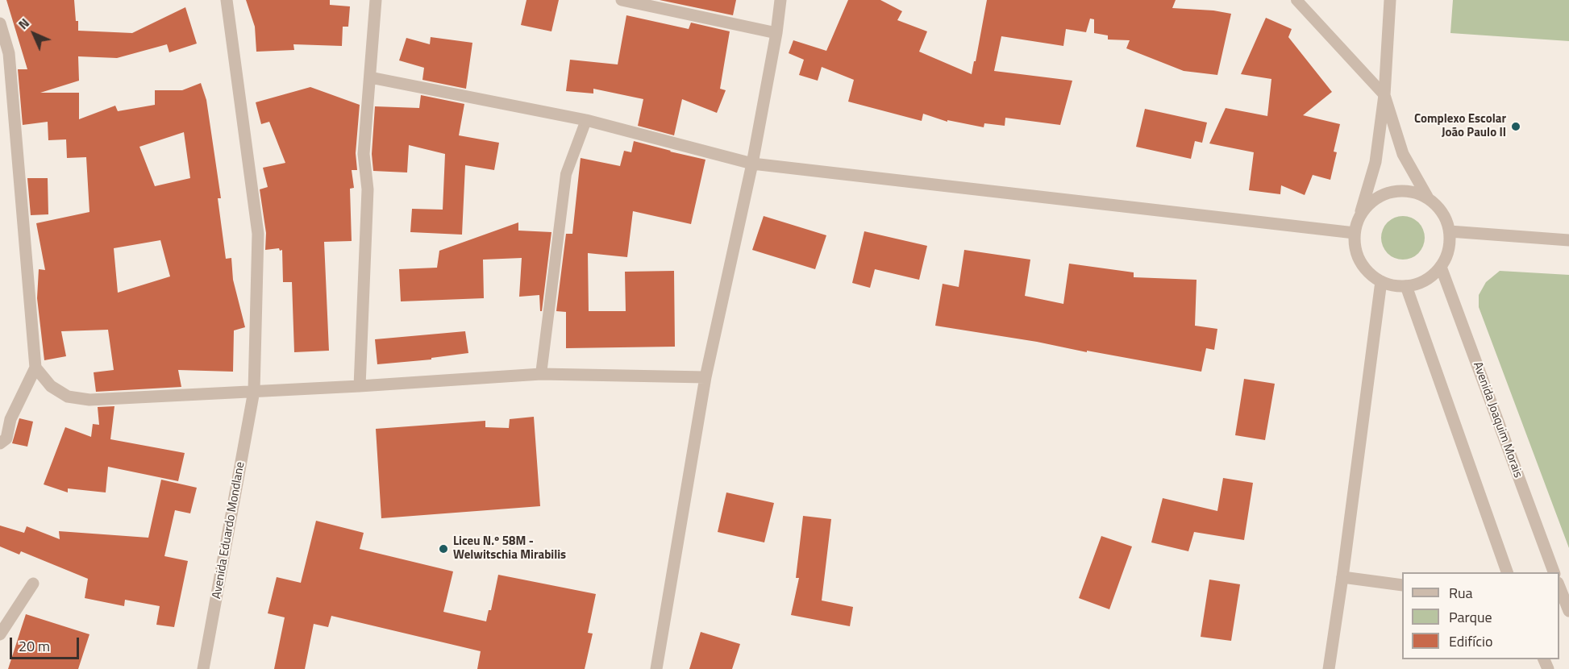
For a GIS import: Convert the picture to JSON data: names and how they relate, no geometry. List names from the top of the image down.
{
  "streets": {
    "street": ["Avenida Joaquim Morais", "Avenida Eduardo Mondlane"]
  },
  "places": ["Complexo Escolar João Paulo II", "Liceu N.º 58M - Welwitschia Mirabilis"],
  "legend": ["Rua", "Parque", "Edifício"],
  "scale_bar": "20 m",
  "north": "top left"
}
